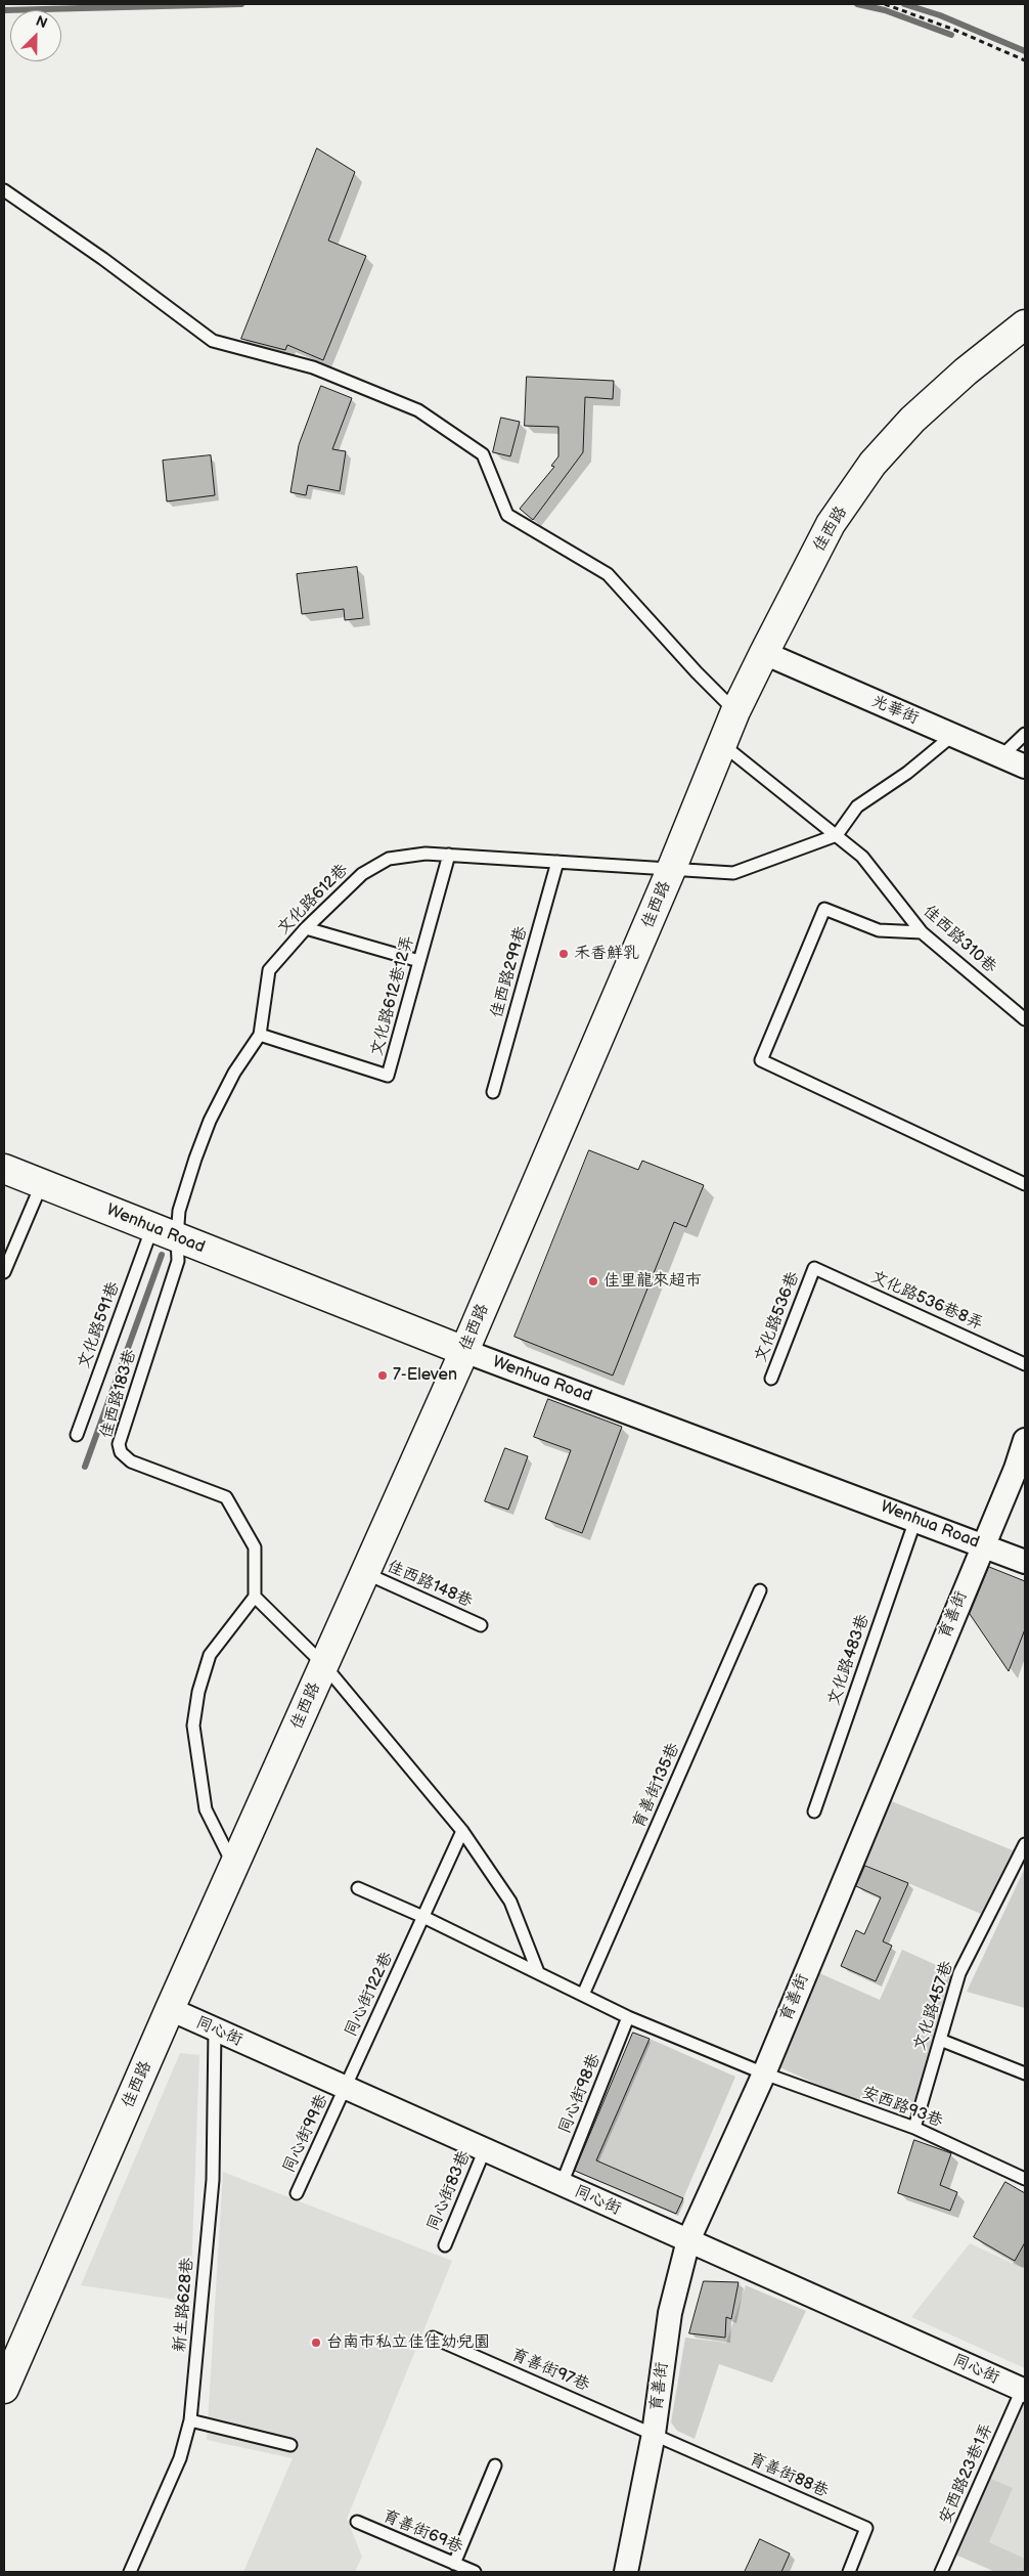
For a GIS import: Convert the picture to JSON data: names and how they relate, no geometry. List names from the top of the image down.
{
  "streets": {
    "street": [
      "佳西路",
      "光華街",
      "Wenhua Road",
      "育善街",
      "同心街"
    ],
    "lane": [
      "文化路612巷",
      "佳西路310巷",
      "佳西路299巷",
      "文化路612巷12弄",
      "文化路536巷8弄",
      "文化路536巷",
      "文化路591巷",
      "佳西路183巷",
      "佳西路148巷",
      "文化路483巷",
      "育善街135巷",
      "同心街122巷",
      "文化路457巷",
      "同心街98巷",
      "安西路93巷",
      "同心街99巷",
      "同心街83巷",
      "新生路628巷",
      "育善街97巷",
      "安西路23巷1弄",
      "育善街88巷",
      "育善街69巷"
    ]
  },
  "crossings": [
    ["佳西路", "光華街"],
    ["佳西路", "文化路612巷"],
    ["佳西路", "佳西路310巷"],
    ["佳西路", "Wenhua Road"],
    ["佳西路", "佳西路148巷"],
    ["佳西路", "同心街"],
    ["文化路612巷", "佳西路299巷"],
    ["文化路612巷", "文化路612巷12弄"],
    ["文化路612巷", "Wenhua Road"],
    ["文化路612巷", "文化路591巷"],
    ["文化路612巷", "佳西路183巷"],
    ["Wenhua Road", "文化路591巷"],
    ["Wenhua Road", "佳西路183巷"],
    ["Wenhua Road", "育善街"],
    ["Wenhua Road", "文化路483巷"],
    ["文化路536巷8弄", "文化路536巷"],
    ["文化路591巷", "佳西路183巷"],
    ["育善街", "同心街"],
    ["育善街", "安西路93巷"],
    ["育善街", "育善街97巷"],
    ["育善街", "育善街88巷"],
    ["同心街122巷", "同心街"],
    ["同心街122巷", "同心街99巷"],
    ["文化路457巷", "安西路93巷"],
    ["同心街", "同心街98巷"],
    ["同心街", "同心街99巷"],
    ["同心街", "同心街83巷"],
    ["同心街", "新生路628巷"],
    ["同心街", "安西路23巷1弄"],
    ["育善街97巷", "育善街88巷"]
  ],
  "places": [
    "禾香鮮乳",
    "佳里龍來超市",
    "7-Eleven",
    "台南市私立佳佳幼兒園"
  ],
  "north": "top right"
}
